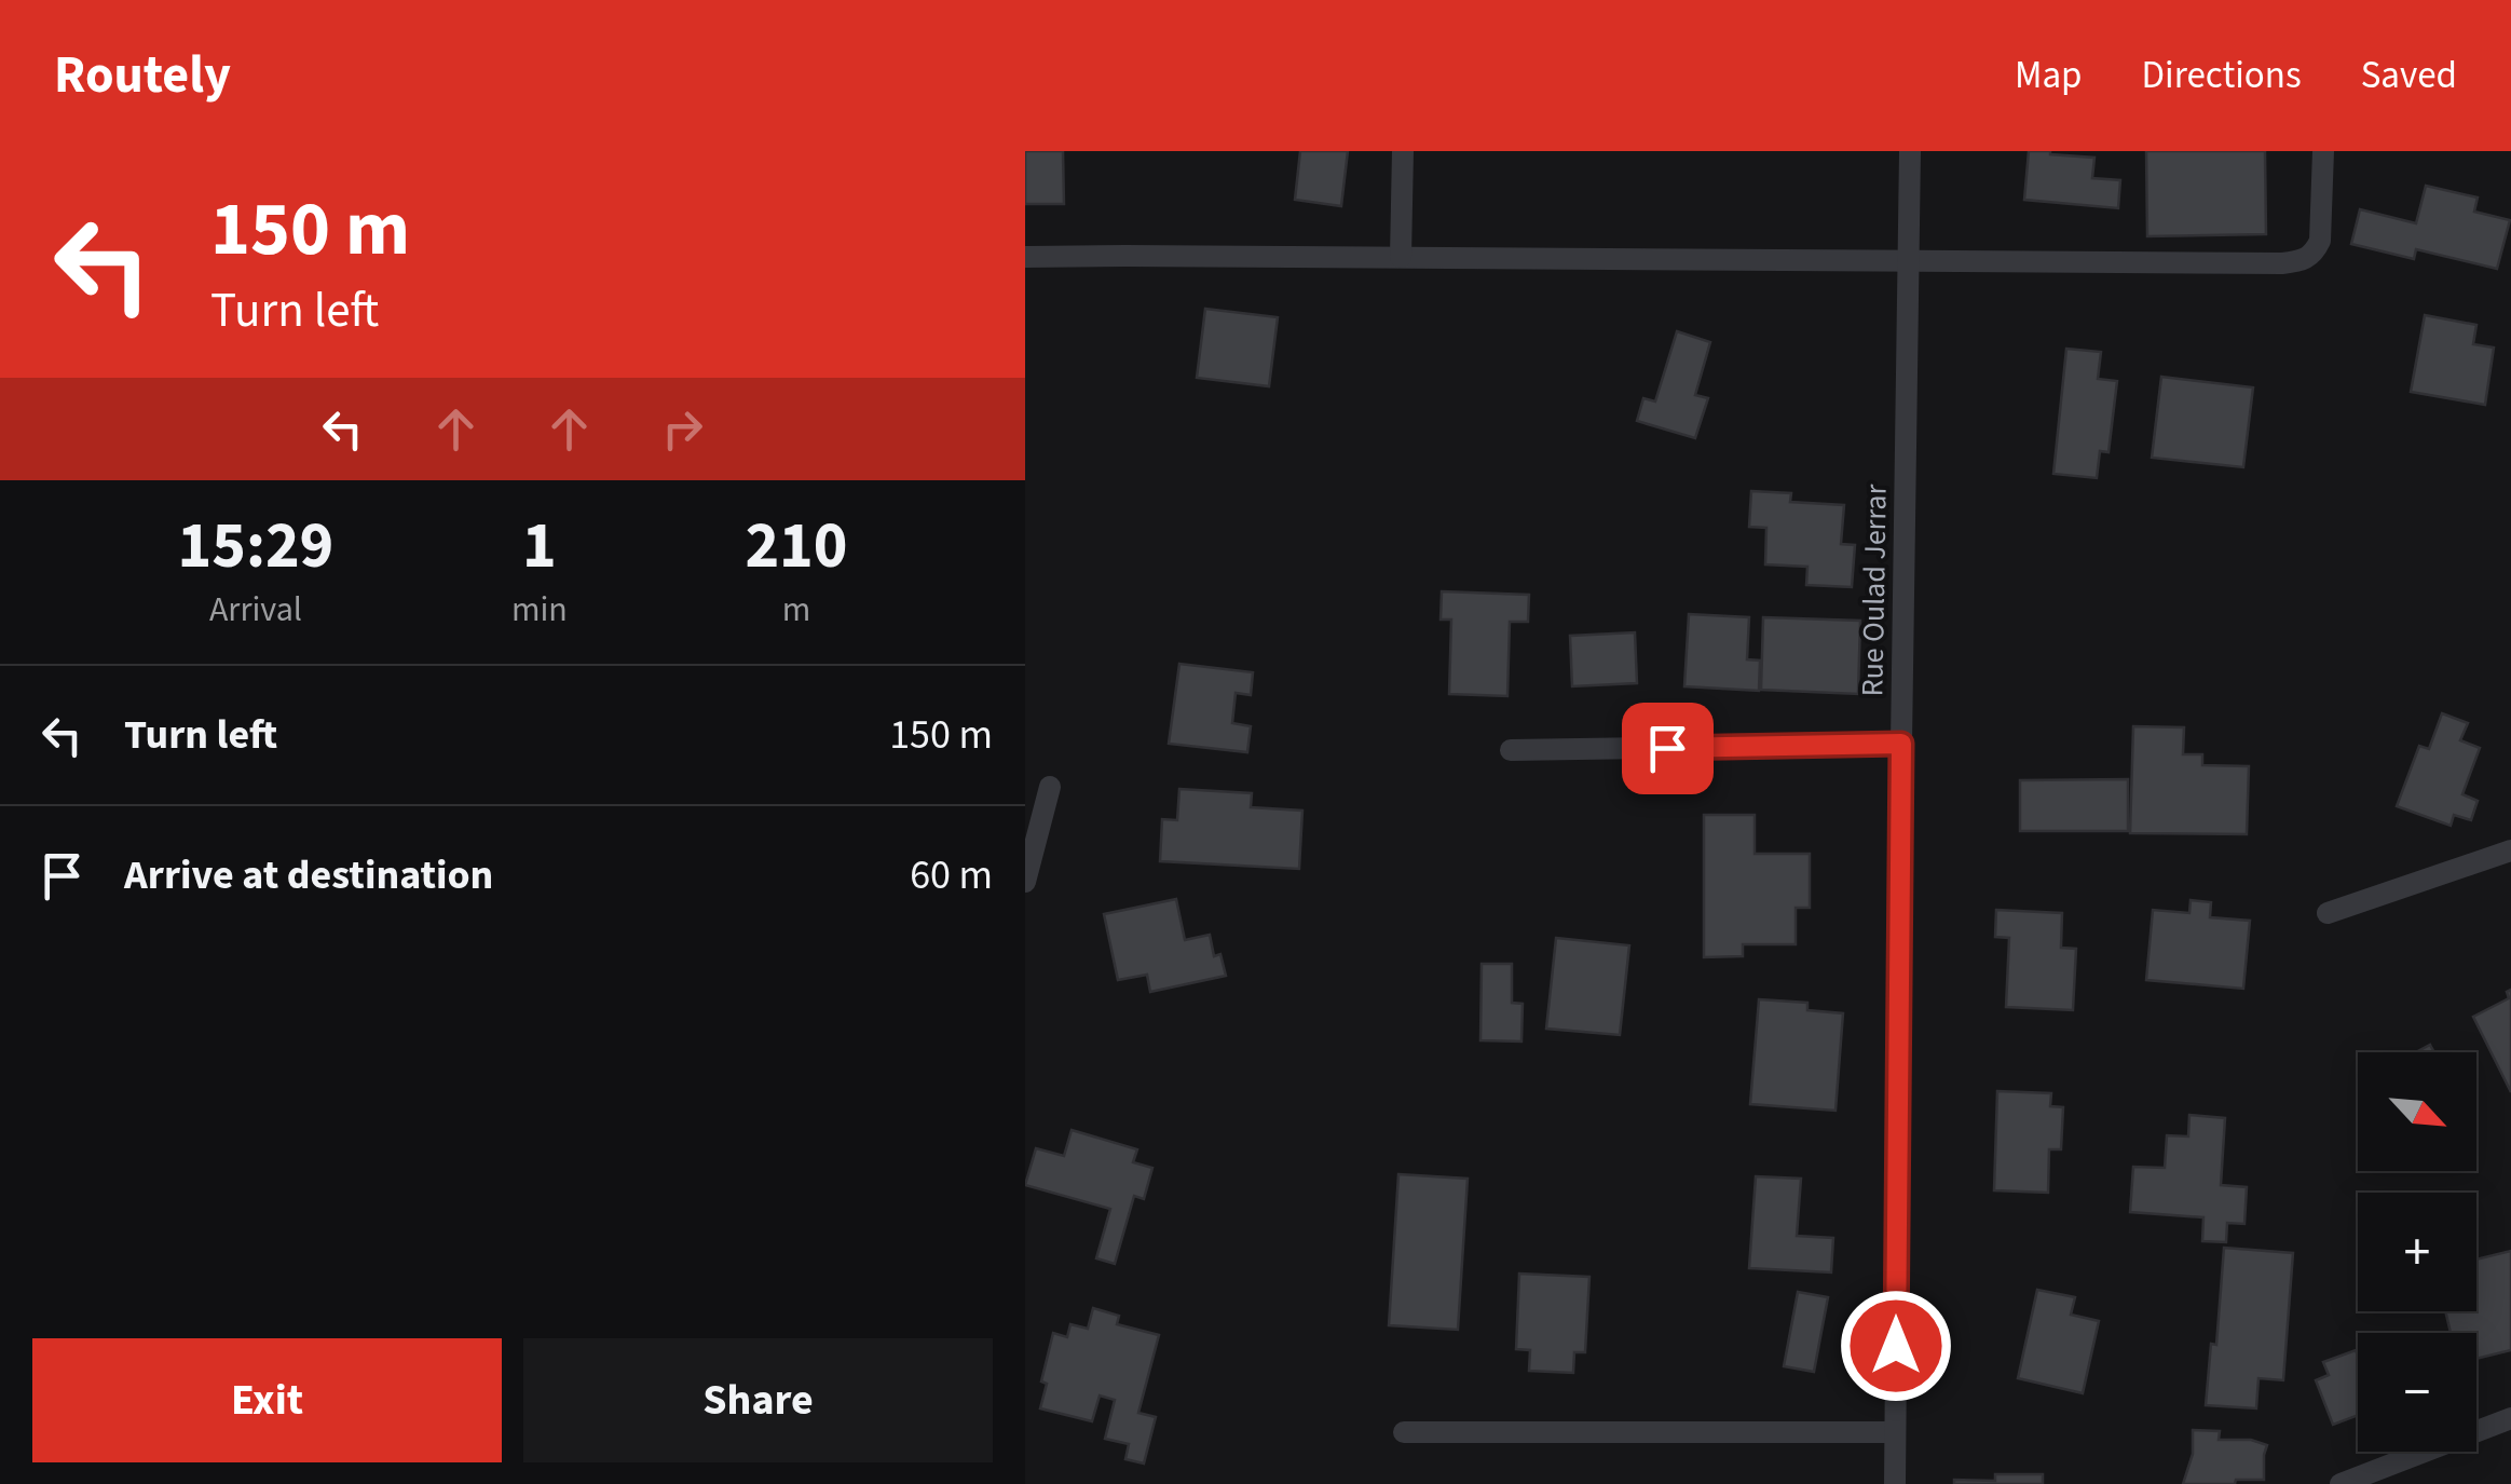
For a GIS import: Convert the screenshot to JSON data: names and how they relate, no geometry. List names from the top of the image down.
{
  "streets": {
    "street": ["Rue Oulad Jerrar"]
  },
  "north": "bottom right",
  "page": {
    "header": "Routely",
    "nav": ["Map", "Directions", "Saved"],
    "turn": ["150 m", "Turn left"],
    "eta": [
      "15:29",
      "Arrival",
      "1",
      "min",
      "210",
      "m"
    ],
    "list": [
      {
        "name": "Turn left",
        "value": "150 m"
      },
      {
        "name": "Arrive at destination",
        "value": "60 m"
      }
    ],
    "map_buttons": ["+", "−"],
    "buttons": ["Exit", "Share"]
  }
}
